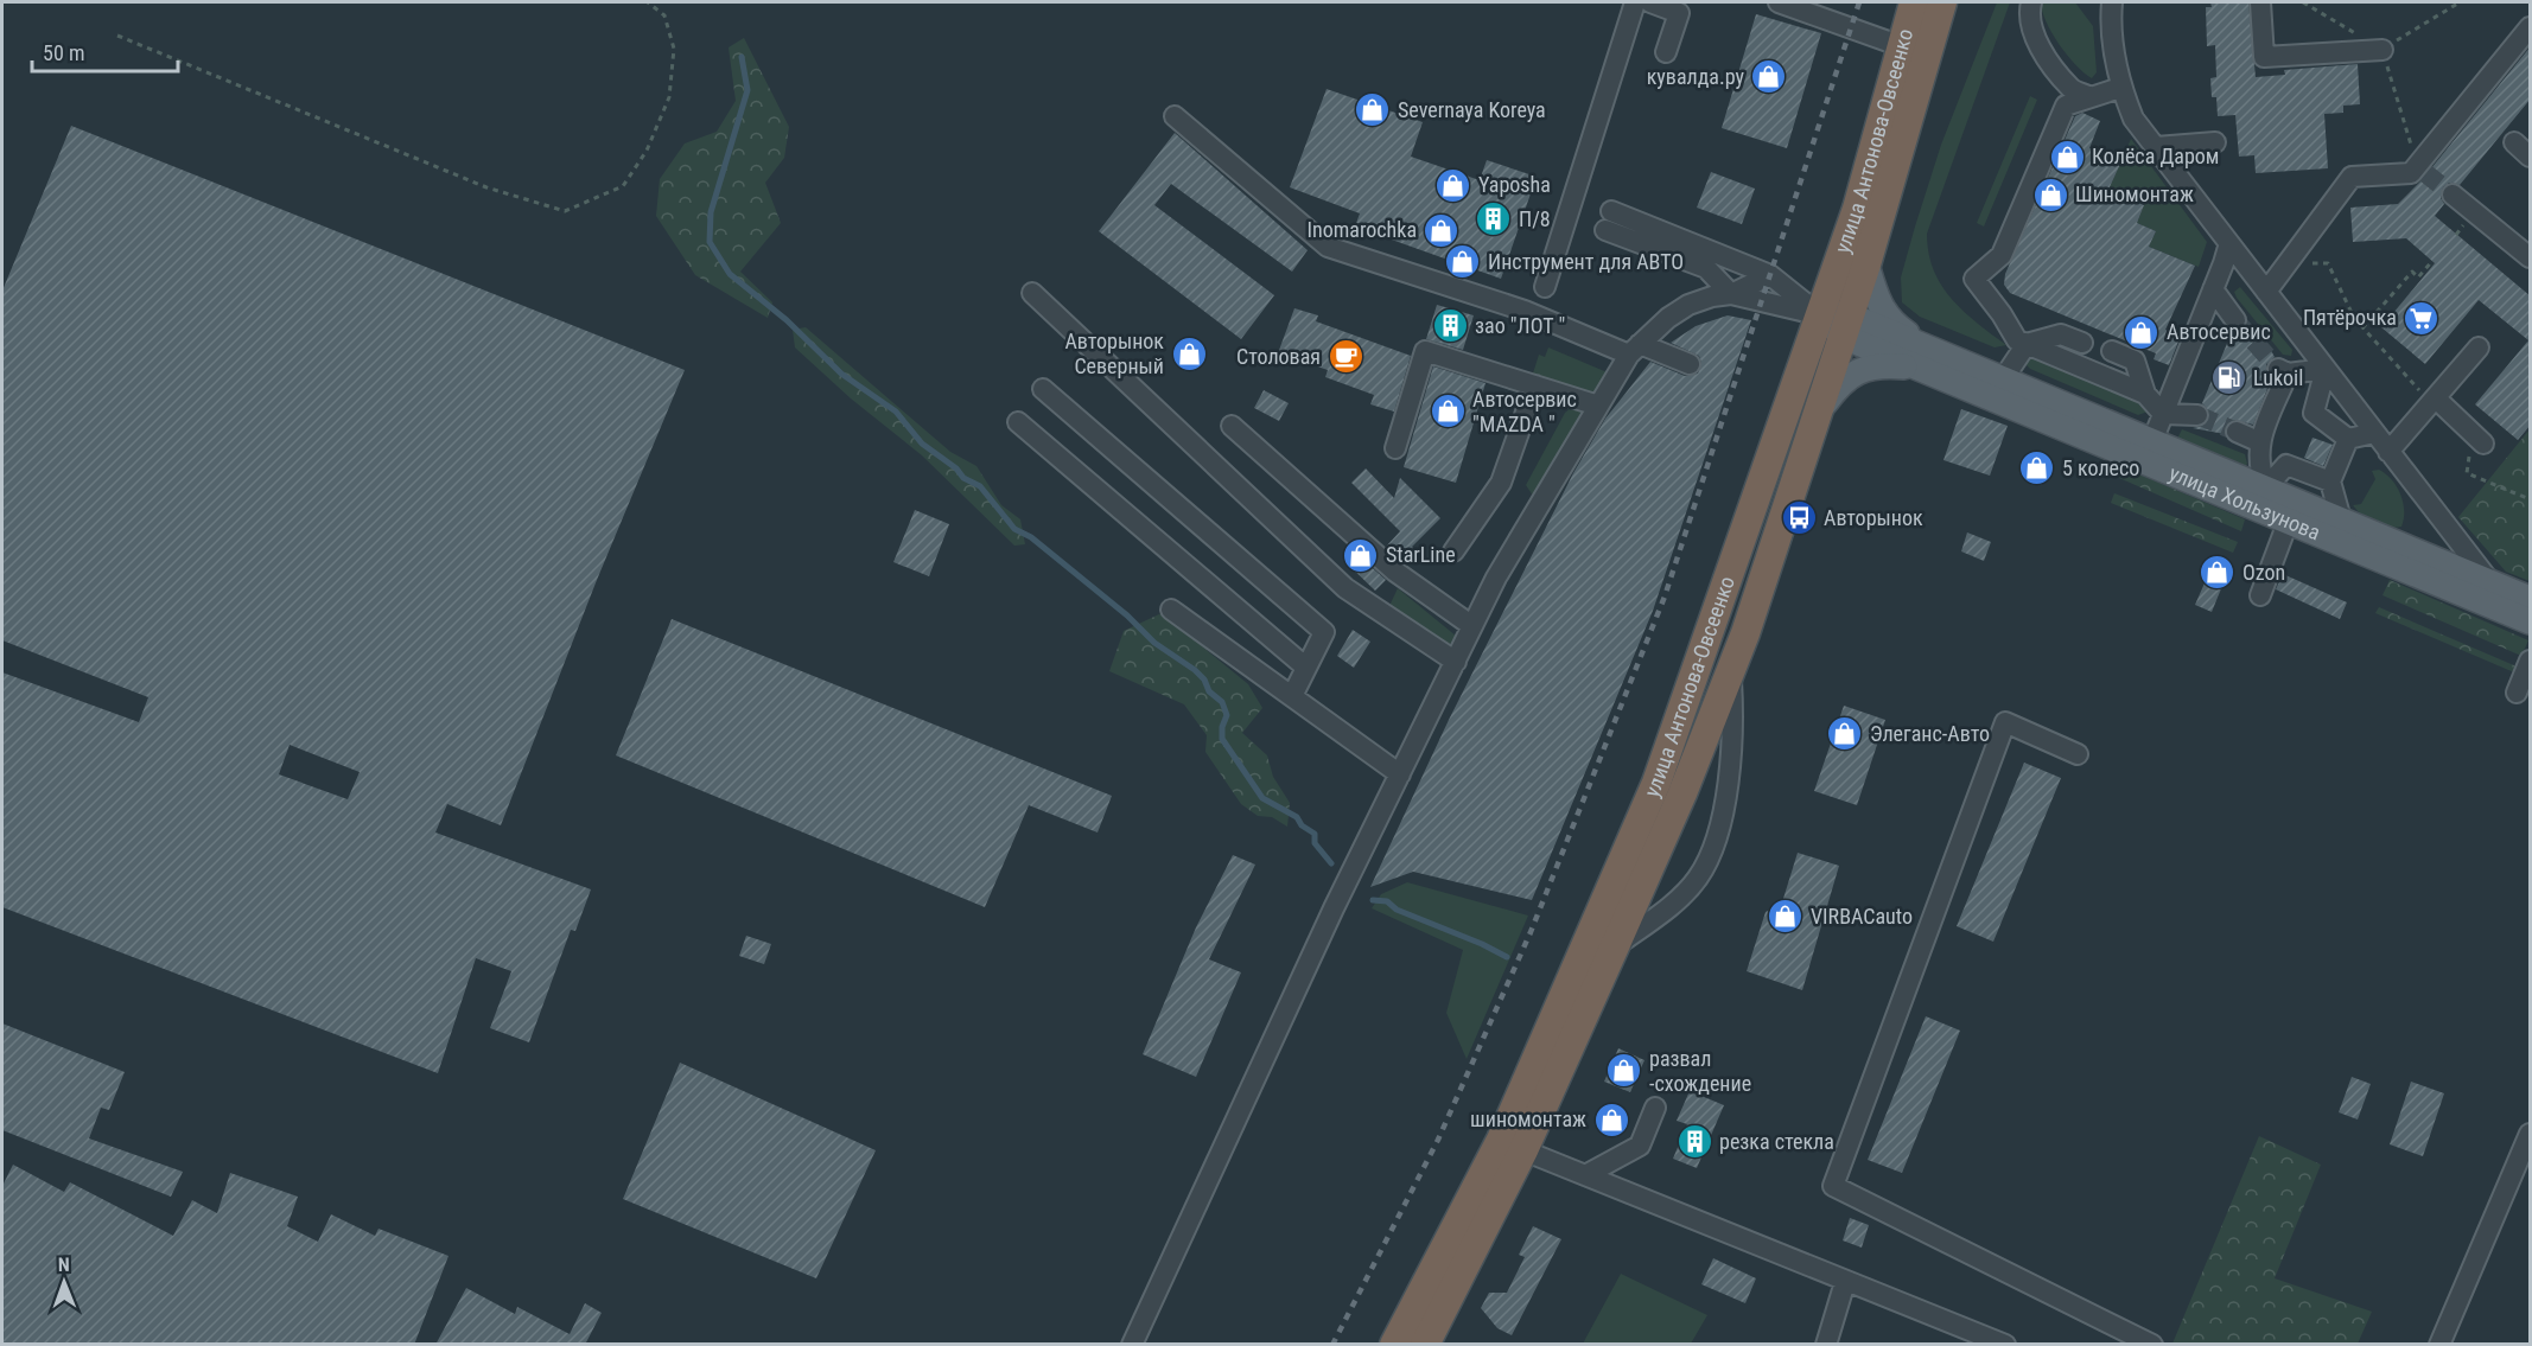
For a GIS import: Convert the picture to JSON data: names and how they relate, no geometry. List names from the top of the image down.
{
  "streets": {
    "highway": ["улица Антонова-Овсеенко"],
    "main road": ["улица Хользунова"]
  },
  "crossings": [
    ["улица Антонова-Овсеенко", "улица Хользунова"]
  ],
  "places": {
    "shop": [
      "кувалда.ру",
      "Severnaya Koreya",
      "Колёса Даром",
      "Yaposha",
      "Шиномонтаж",
      "Inomarochka",
      "Инструмент для АВТО",
      "Автосервис",
      "Авторынок Северный",
      "Автосервис \"MAZDA \"",
      "5 колесо",
      "StarLine",
      "Ozon",
      "Элеганс-Авто",
      "VIRBACauto",
      "развал -схождение",
      "шиномонтаж"
    ],
    "building": ["П/8", "зао \"ЛОТ \"", "резка стекла"],
    "supermarket": ["Пятёрочка"],
    "cafe": ["Столовая"],
    "fuel station": ["Lukoil"],
    "bus stop": ["Авторынок"]
  },
  "scale_bar": "50 m",
  "north": "top"
}
